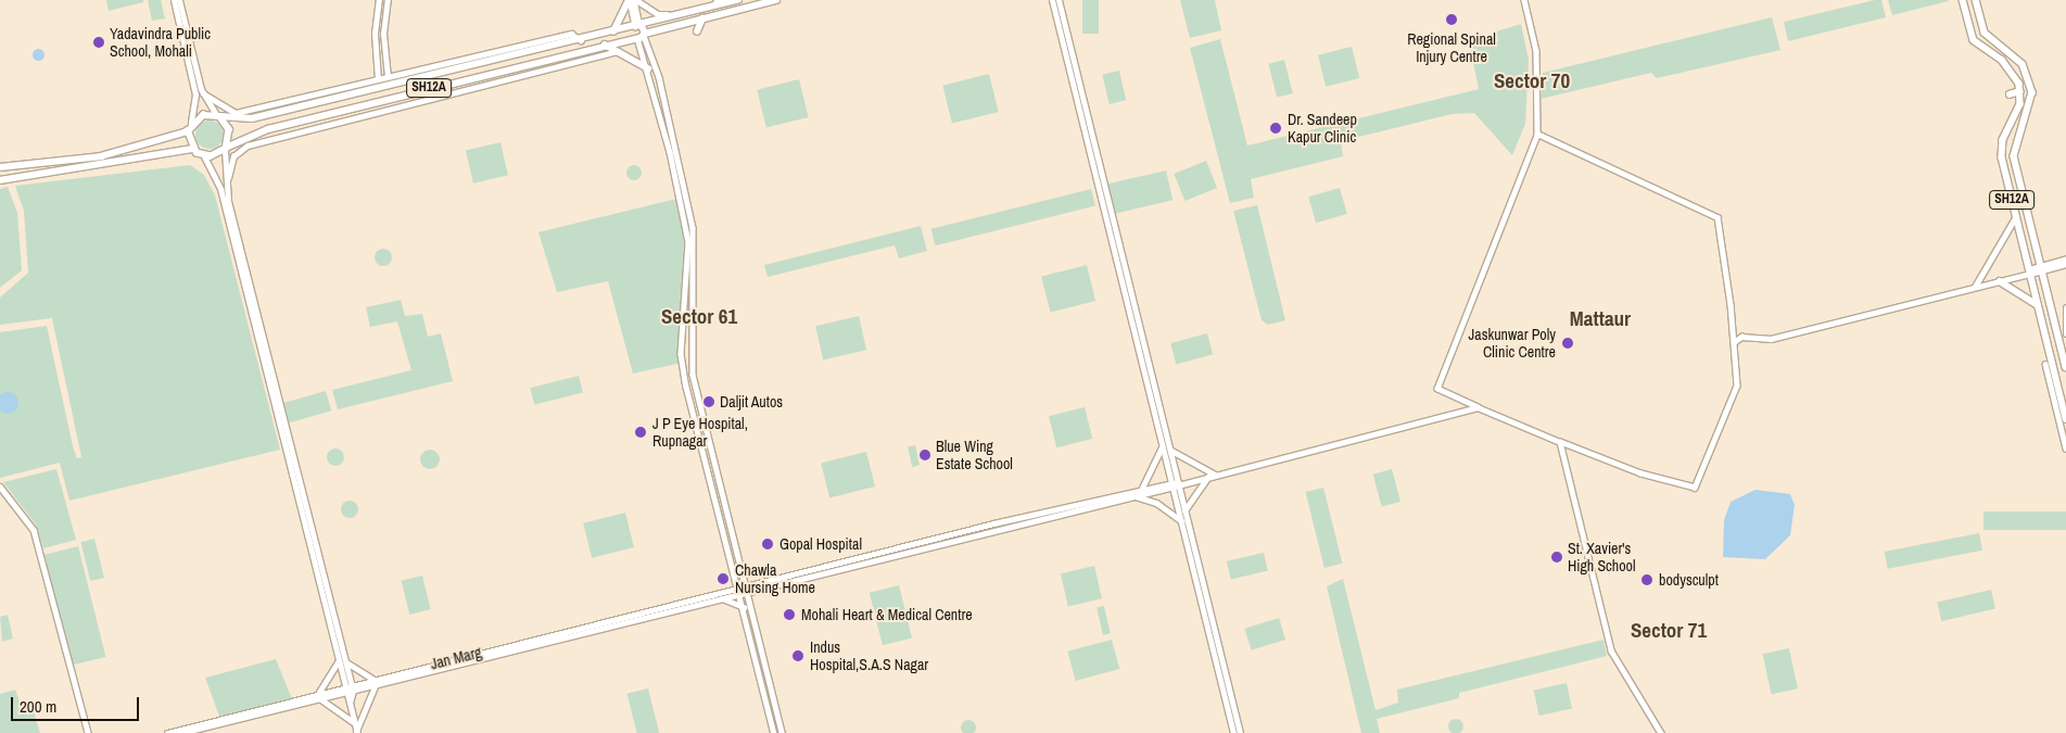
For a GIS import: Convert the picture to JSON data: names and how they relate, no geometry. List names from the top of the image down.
{
  "streets": {
    "main road": ["SH12A", "Jan Marg"]
  },
  "districts": [
    "Sector 70",
    "Sector 61",
    "Mattaur",
    "Sector 71"
  ],
  "places": [
    "Regional Spinal Injury Centre",
    "Yadavindra Public School, Mohali",
    "Dr. Sandeep Kapur Clinic",
    "Jaskunwar Poly Clinic Centre",
    "Daljit Autos",
    "J P Eye Hospital, Rupnagar",
    "Blue Wing Estate School",
    "Gopal Hospital",
    "St. Xavier's High School",
    "Chawla Nursing Home",
    "bodysculpt",
    "Mohali Heart & Medical Centre",
    "Indus Hospital,S.A.S Nagar"
  ],
  "scale_bar": "200 m"
}
